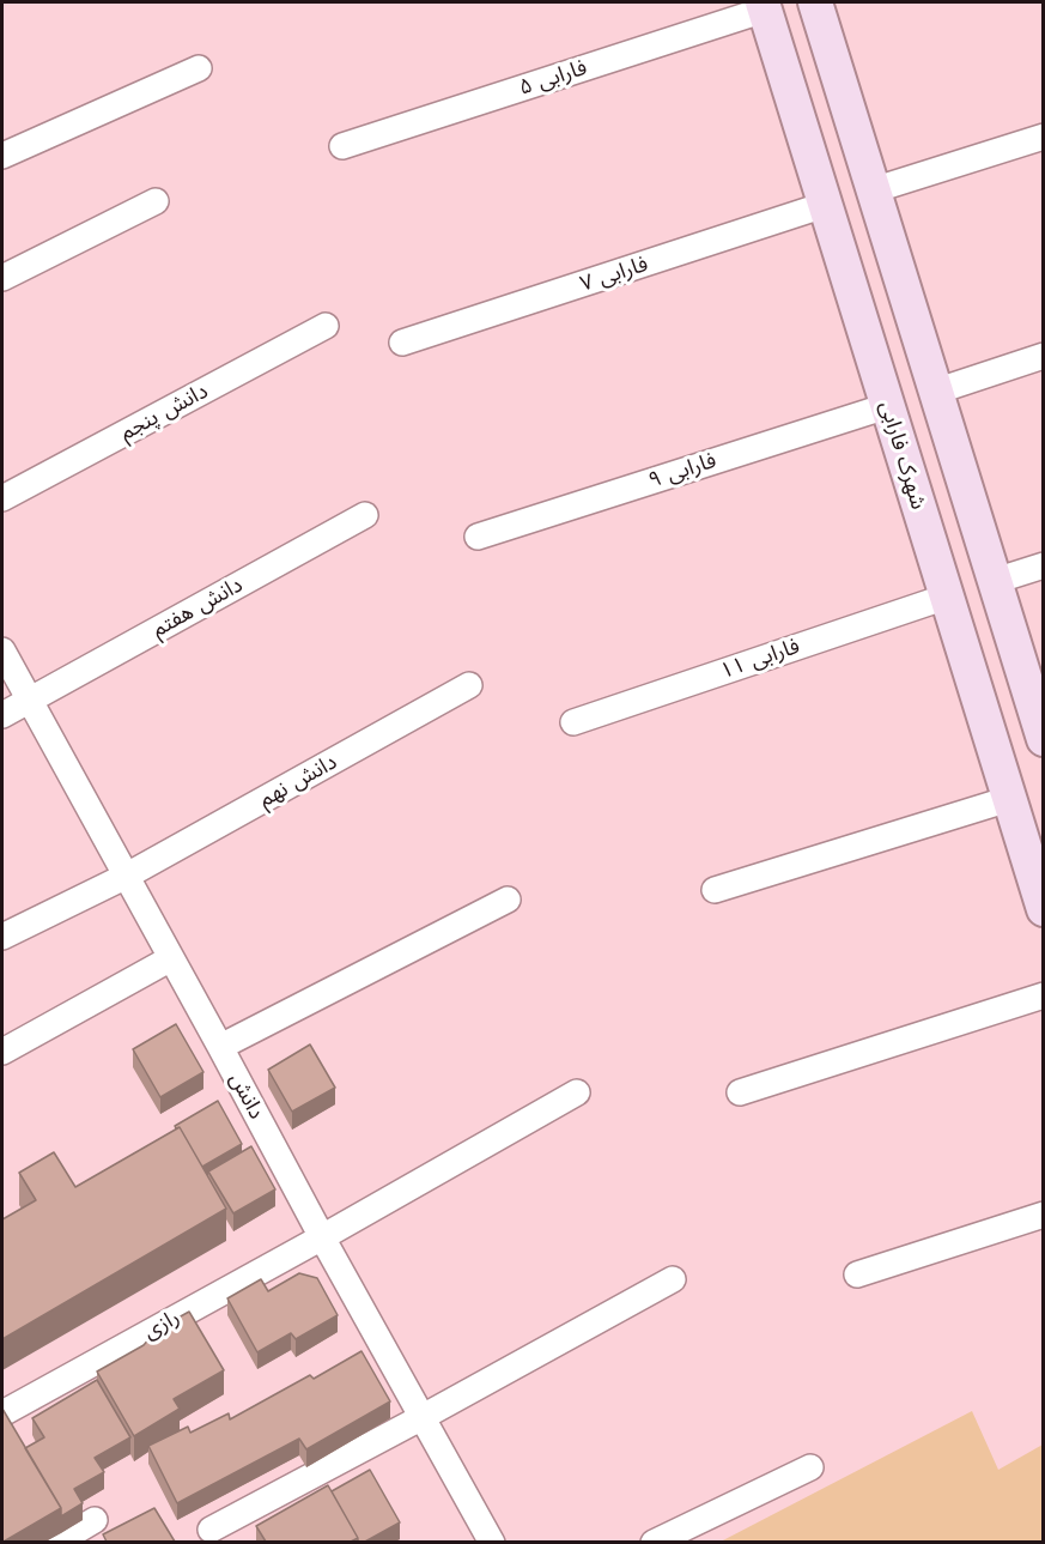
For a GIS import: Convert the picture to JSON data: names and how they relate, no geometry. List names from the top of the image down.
{
  "streets": {
    "main road": ["شهرک فارابی"],
    "street": [
      "فارابی ۵",
      "فارابی ۷",
      "دانش پنجم",
      "فارابی ۹",
      "دانش هفتم",
      "فارابی ۱۱",
      "دانش نهم",
      "دانش",
      "رازی"
    ]
  },
  "crossings": [
    ["فارابی ۵", "شهرک فارابی"],
    ["فارابی ۷", "شهرک فارابی"],
    ["شهرک فارابی", "فارابی ۹"],
    ["شهرک فارابی", "فارابی ۱۱"],
    ["دانش هفتم", "دانش"],
    ["دانش نهم", "دانش"],
    ["دانش", "رازی"]
  ]
}
